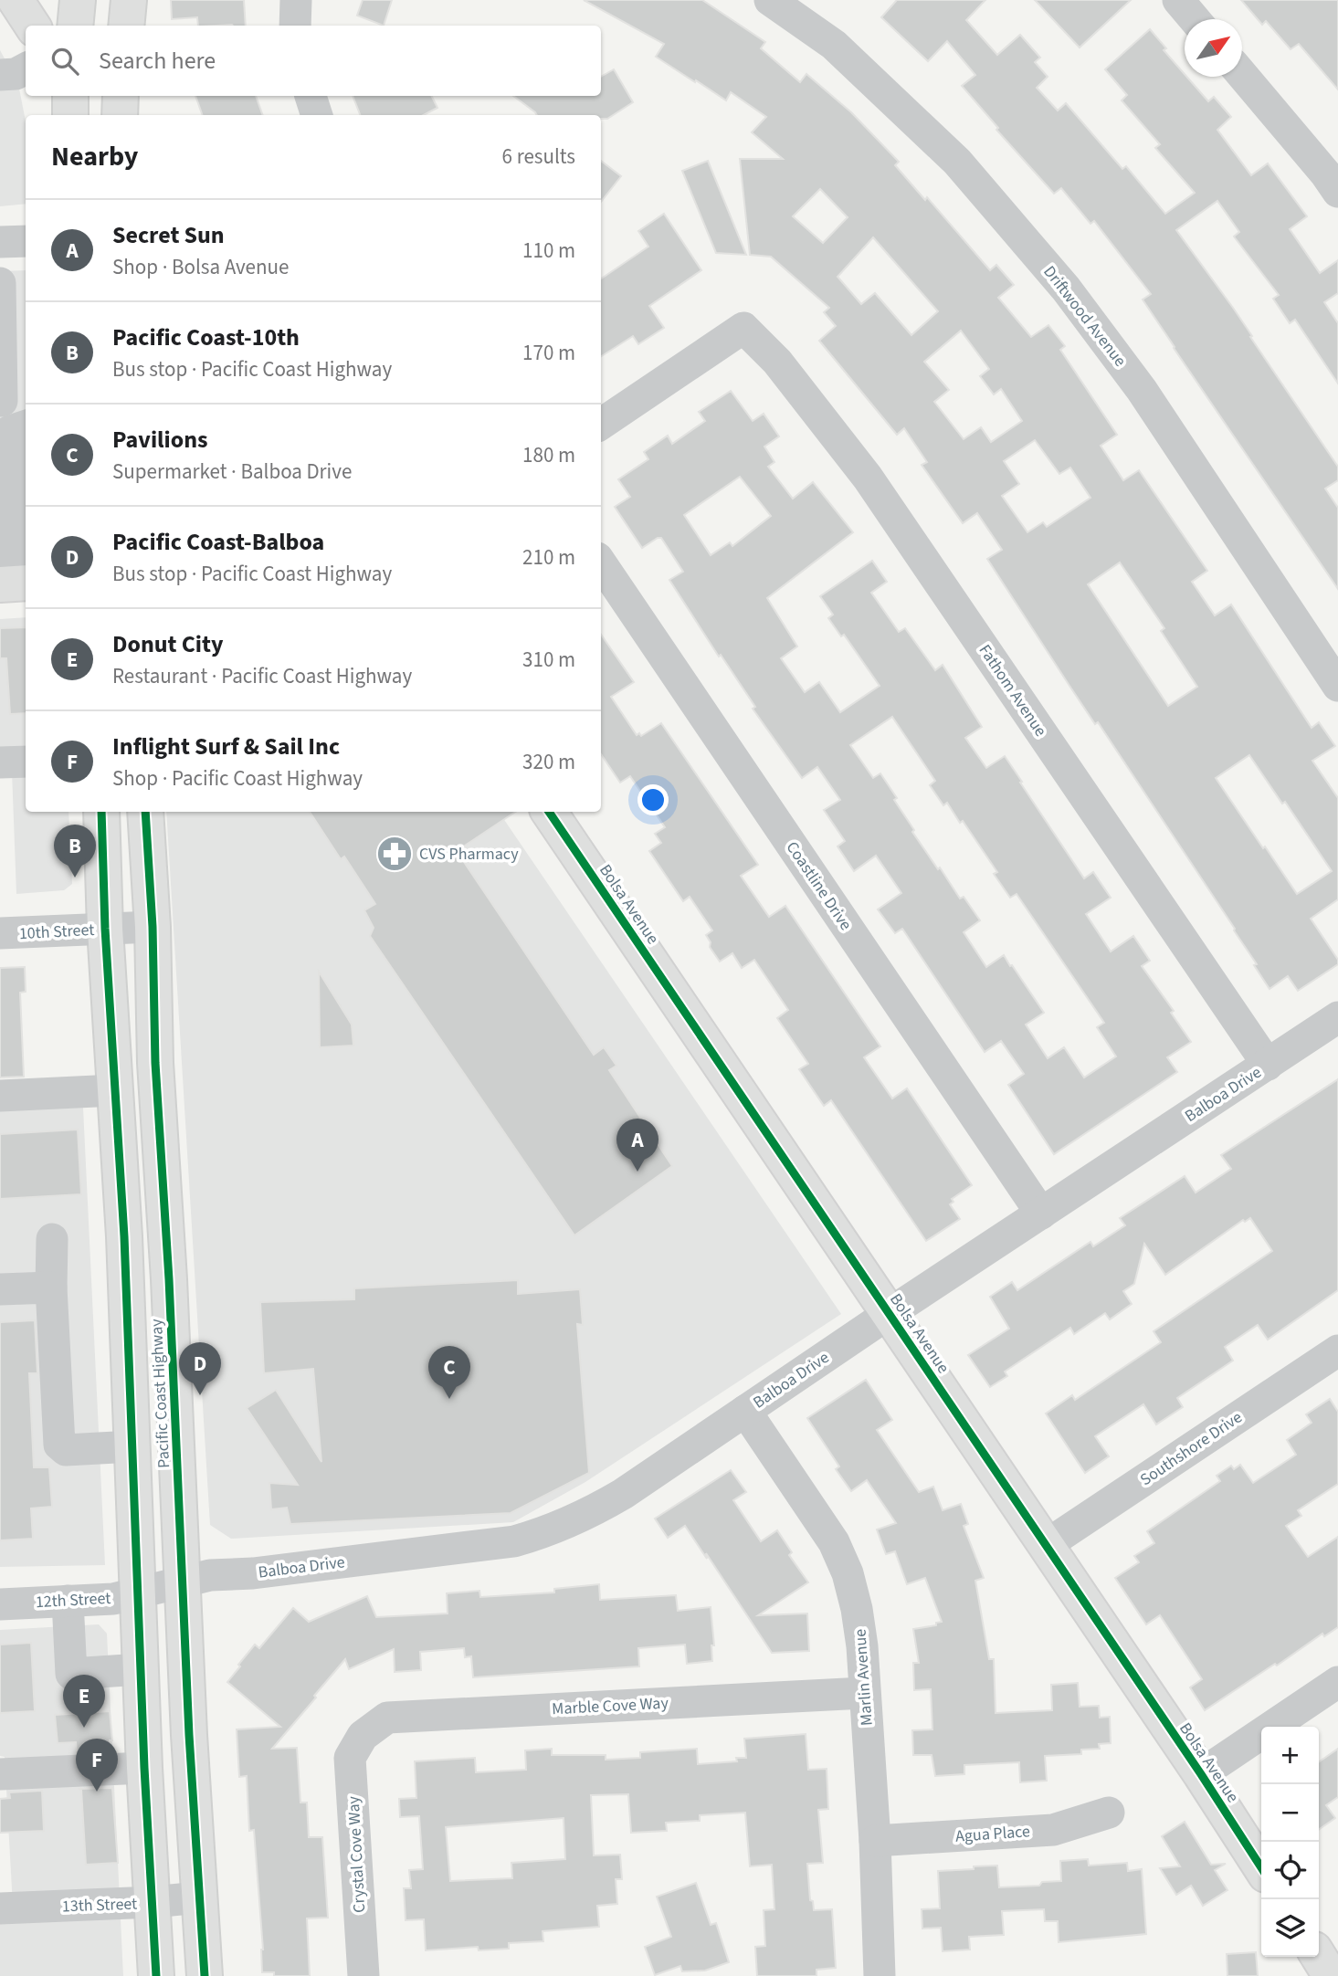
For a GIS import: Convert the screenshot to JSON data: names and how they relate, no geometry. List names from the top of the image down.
{
  "streets": {
    "main road": ["Bolsa Avenue", "Pacific Coast Highway"],
    "street": [
      "Driftwood Avenue",
      "Fathom Avenue",
      "Coastline Drive",
      "10th Street",
      "Balboa Drive",
      "Southshore Drive",
      "12th Street",
      "Marlin Avenue",
      "Marble Cove Way",
      "Agua Place",
      "Crystal Cove Way",
      "13th Street"
    ]
  },
  "crossings": [
    ["Fathom Avenue", "Balboa Drive"],
    ["Coastline Drive", "Balboa Drive"],
    ["Bolsa Avenue", "Balboa Drive"],
    ["Bolsa Avenue", "Southshore Drive"],
    ["10th Street", "Pacific Coast Highway"],
    ["Balboa Drive", "Pacific Coast Highway"],
    ["Balboa Drive", "12th Street"],
    ["Balboa Drive", "Marlin Avenue"],
    ["Pacific Coast Highway", "12th Street"],
    ["Pacific Coast Highway", "13th Street"],
    ["Marlin Avenue", "Marble Cove Way"],
    ["Marlin Avenue", "Agua Place"],
    ["Marble Cove Way", "Crystal Cove Way"]
  ],
  "places": {
    "pharmacy": ["CVS Pharmacy"]
  },
  "north": "top right",
  "page": {
    "search": "Search here",
    "heading": ["Nearby", "6 results"],
    "list": [
      {
        "mark": "A",
        "name": "Secret Sun",
        "note": "Shop · Bolsa Avenue",
        "value": "110 m"
      },
      {
        "mark": "B",
        "name": "Pacific Coast-10th",
        "note": "Bus stop · Pacific Coast Highway",
        "value": "170 m"
      },
      {
        "mark": "C",
        "name": "Pavilions",
        "note": "Supermarket · Balboa Drive",
        "value": "180 m"
      },
      {
        "mark": "D",
        "name": "Pacific Coast-Balboa",
        "note": "Bus stop · Pacific Coast Highway",
        "value": "210 m"
      },
      {
        "mark": "E",
        "name": "Donut City",
        "note": "Restaurant · Pacific Coast Highway",
        "value": "310 m"
      },
      {
        "mark": "F",
        "name": "Inflight Surf & Sail Inc",
        "note": "Shop · Pacific Coast Highway",
        "value": "320 m"
      }
    ],
    "pins": [
      "B",
      "A",
      "D",
      "C",
      "E",
      "F"
    ],
    "map_buttons": ["+", "−"]
  }
}
